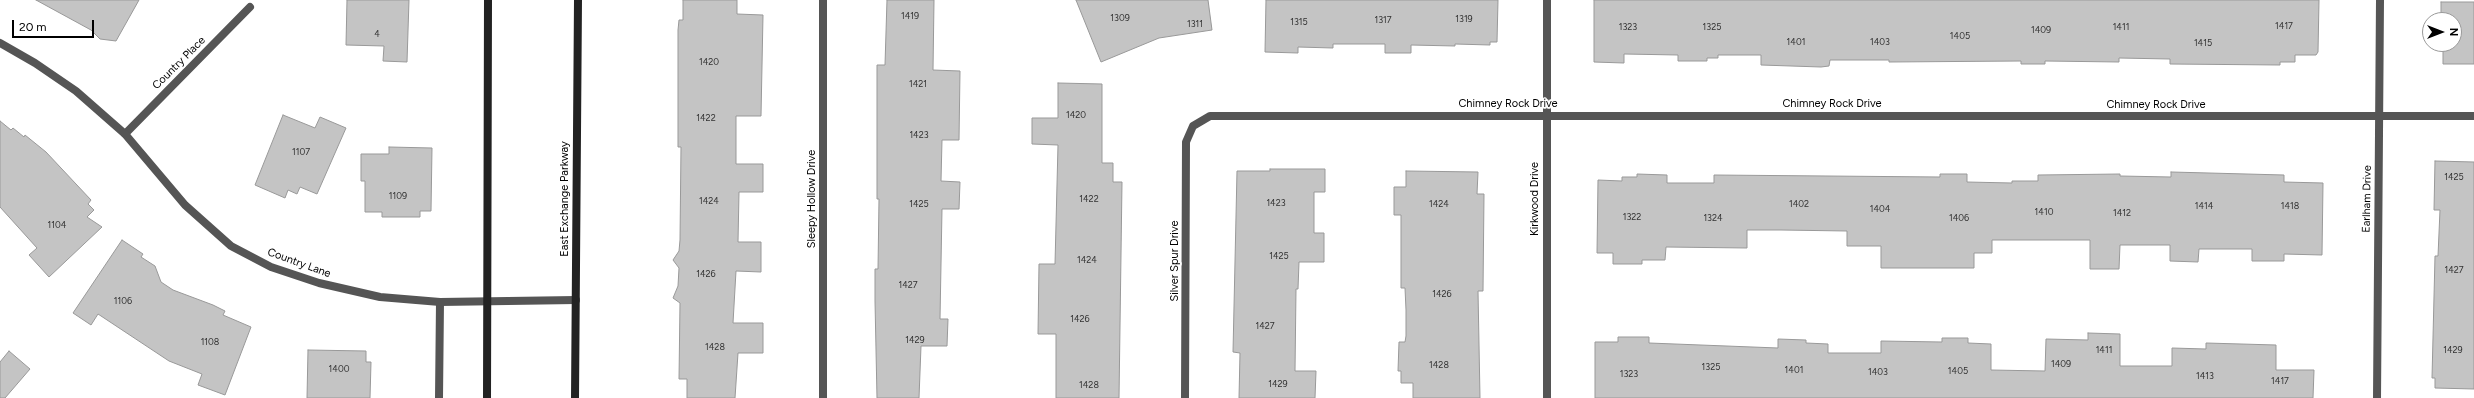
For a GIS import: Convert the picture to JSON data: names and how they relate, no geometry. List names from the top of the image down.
{
  "streets": {
    "main road": ["East Exchange Parkway"],
    "street": [
      "Country Place",
      "Chimney Rock Drive",
      "Sleepy Hollow Drive",
      "Kirkwood Drive",
      "Earlham Drive",
      "Silver Spur Drive",
      "Country Lane"
    ]
  },
  "crossings": [
    ["Country Place", "Country Lane"],
    ["Chimney Rock Drive", "Kirkwood Drive"],
    ["Chimney Rock Drive", "Earlham Drive"],
    ["Chimney Rock Drive", "Silver Spur Drive"],
    ["East Exchange Parkway", "Country Lane"]
  ],
  "house_numbers": [
    "1419",
    "1309",
    "1319",
    "1317",
    "1315",
    "1311",
    "1417",
    "1323",
    "1325",
    "1411",
    "1409",
    "4",
    "1405",
    "1401",
    "1403",
    "1415",
    "1420",
    "1421",
    "1420",
    "1422",
    "1423",
    "1107",
    "1425",
    "1109",
    "1422",
    "1424",
    "1423",
    "1425",
    "1424",
    "1402",
    "1414",
    "1418",
    "1404",
    "1410",
    "1412",
    "1322",
    "1324",
    "1406",
    "1104",
    "1425",
    "1424",
    "1427",
    "1426",
    "1427",
    "1426",
    "1106",
    "1426",
    "1427",
    "1429",
    "1108",
    "1428",
    "1411",
    "1429",
    "1409",
    "1428",
    "1325",
    "1400",
    "1401",
    "1405",
    "1403",
    "1323",
    "1413",
    "1417",
    "1429",
    "1428"
  ],
  "scale_bar": "20 m",
  "north": "right"
}
